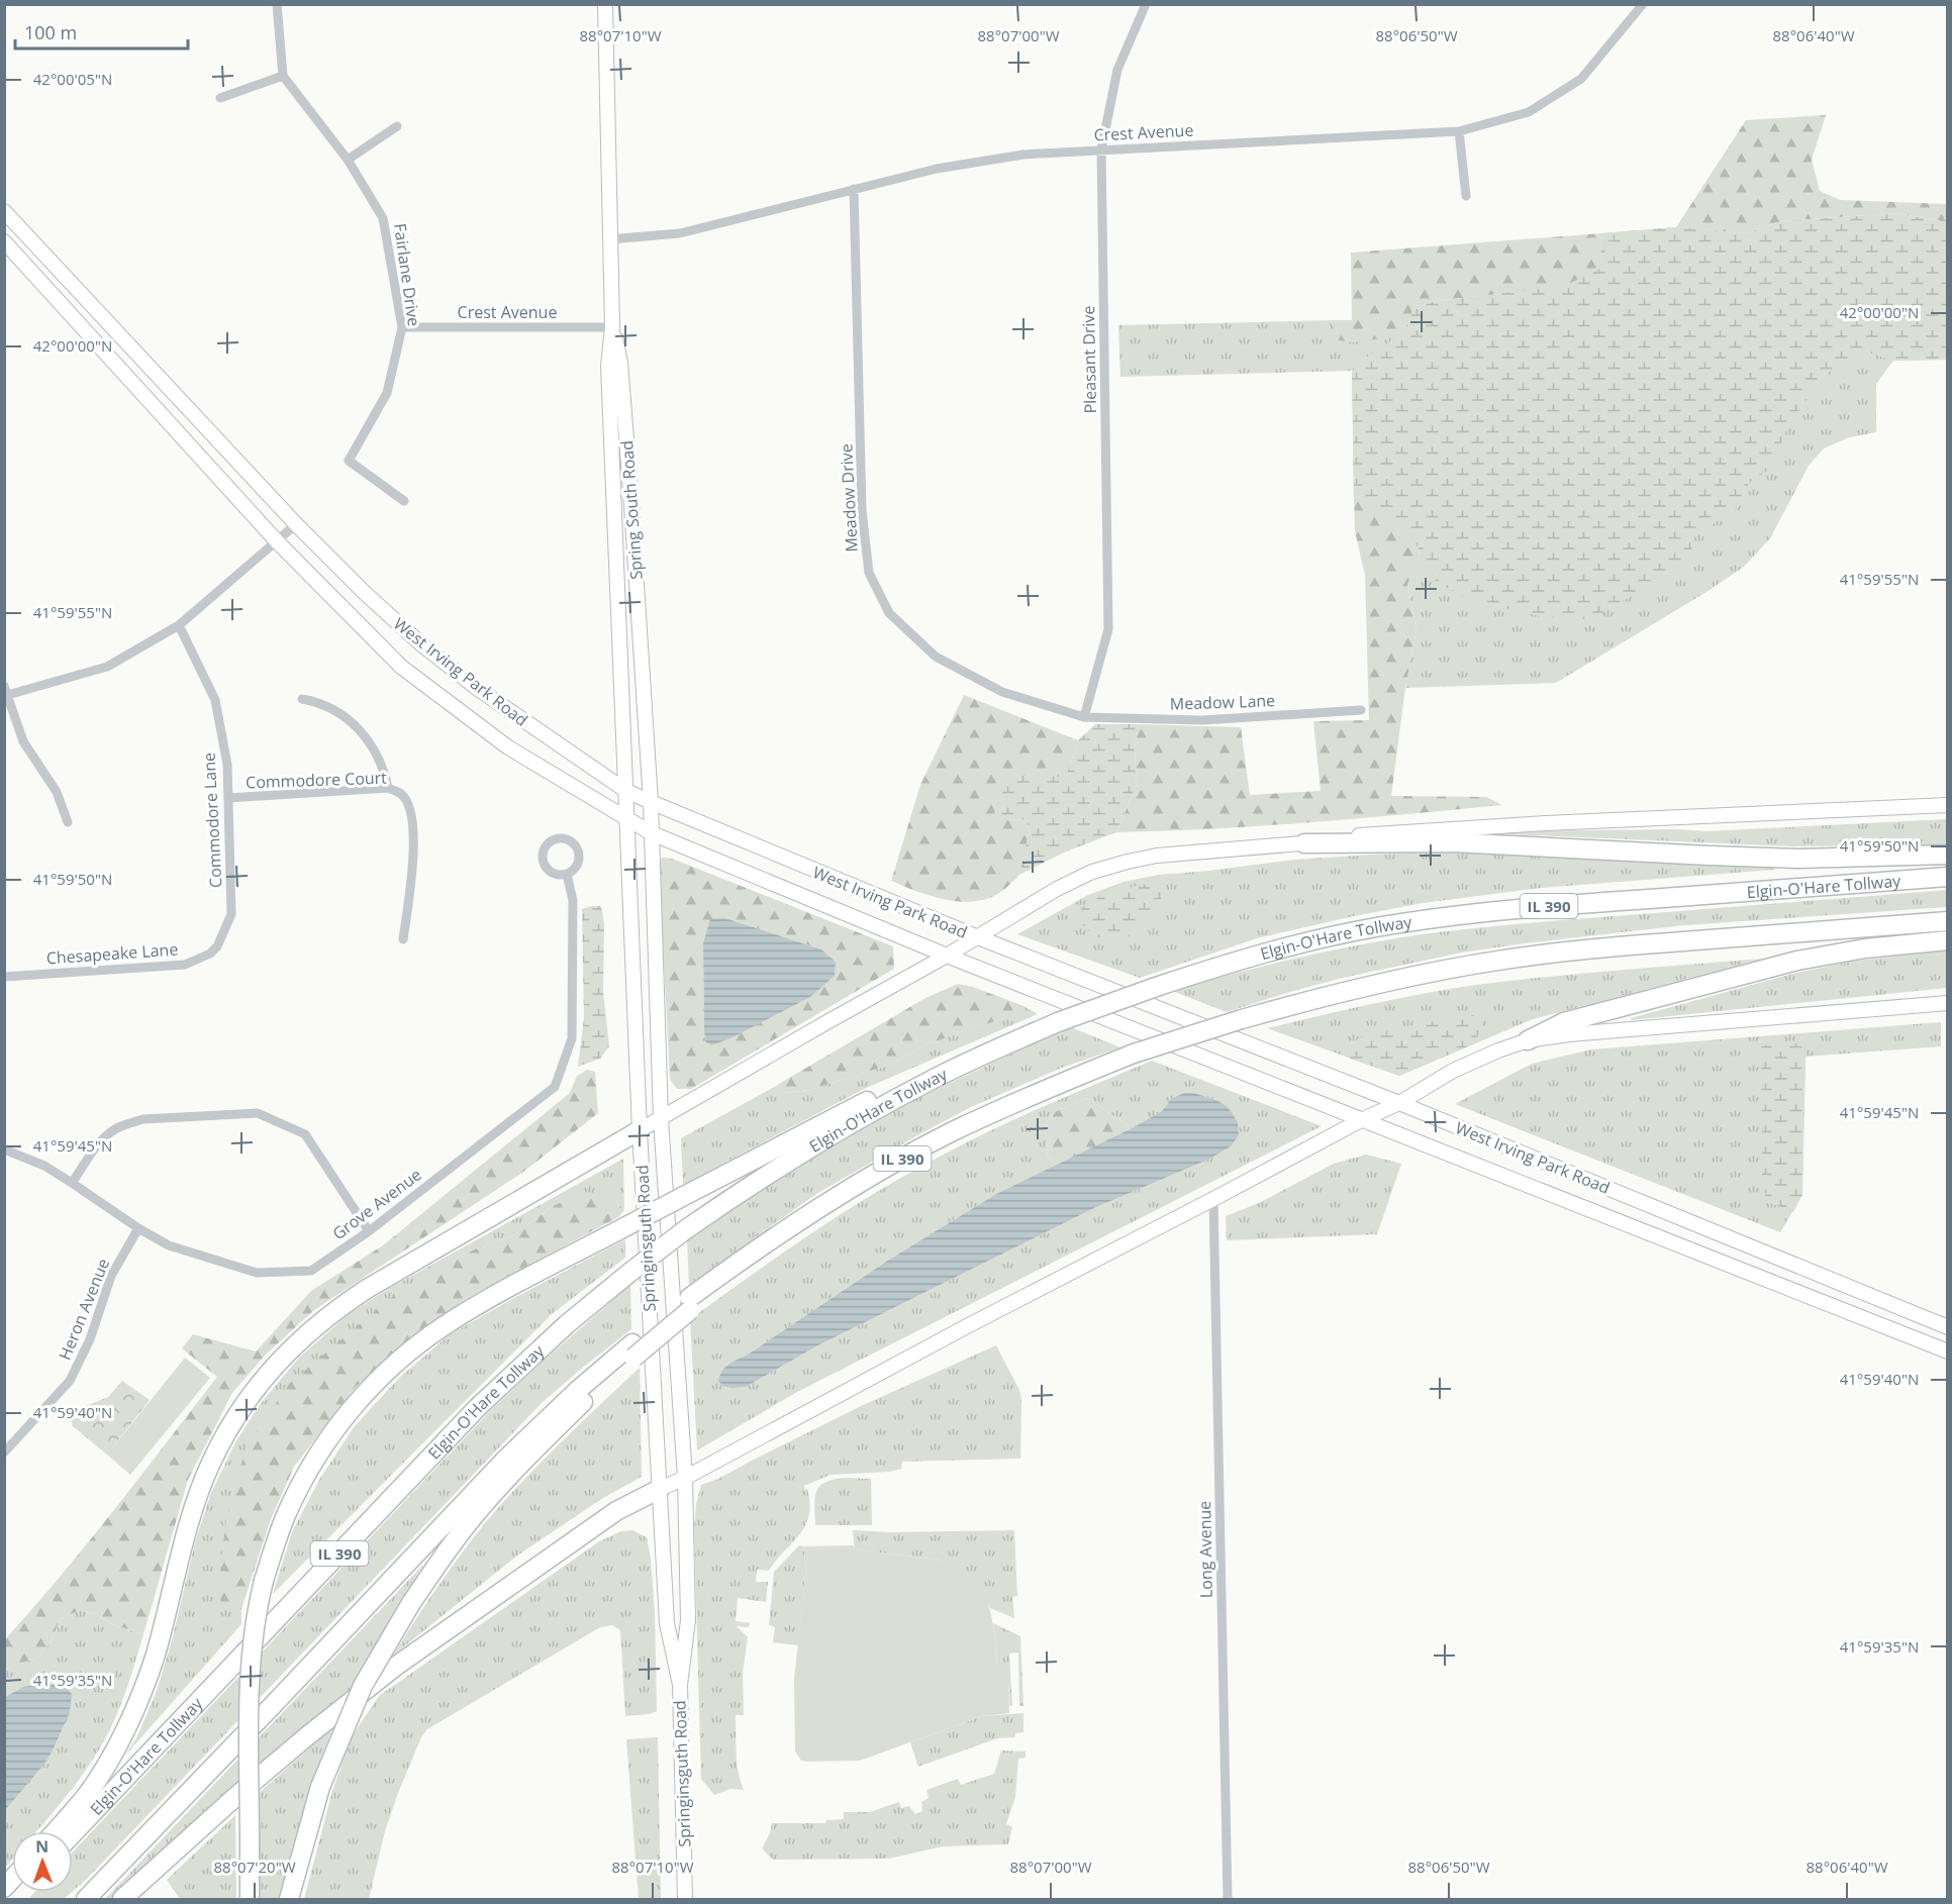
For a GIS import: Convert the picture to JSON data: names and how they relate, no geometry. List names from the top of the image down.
{
  "streets": {
    "highway": ["Elgin-O'Hare Tollway", "IL 390"],
    "main road": ["Spring South Road", "West Irving Park Road", "Springinsguth Road"],
    "street": [
      "Crest Avenue",
      "Fairlane Drive",
      "Pleasant Drive",
      "Meadow Drive",
      "Meadow Lane",
      "Commodore Court",
      "Commodore Lane",
      "Chesapeake Lane",
      "Grove Avenue",
      "Heron Avenue",
      "Long Avenue"
    ]
  },
  "crossings": [
    ["Crest Avenue", "Fairlane Drive"],
    ["Crest Avenue", "Pleasant Drive"],
    ["Crest Avenue", "Meadow Drive"],
    ["Crest Avenue", "Spring South Road"],
    ["Pleasant Drive", "Meadow Drive"],
    ["Pleasant Drive", "Meadow Lane"],
    ["Meadow Drive", "Meadow Lane"],
    ["Spring South Road", "West Irving Park Road"],
    ["Spring South Road", "Springinsguth Road"],
    ["West Irving Park Road", "Springinsguth Road"],
    ["Commodore Court", "Commodore Lane"],
    ["Commodore Lane", "Chesapeake Lane"],
    ["Grove Avenue", "Heron Avenue"]
  ],
  "scale_bar": "100 m",
  "north": "top",
  "coordinates": [
    "88°07'10\"W",
    "88°07'00\"W",
    "88°06'50\"W",
    "88°06'40\"W",
    "42°00'05\"N",
    "42°00'00\"N",
    "41°59'55\"N",
    "41°59'50\"N",
    "41°59'45\"N",
    "41°59'40\"N",
    "41°59'35\"N",
    "88°07'20\"W"
  ]
}
